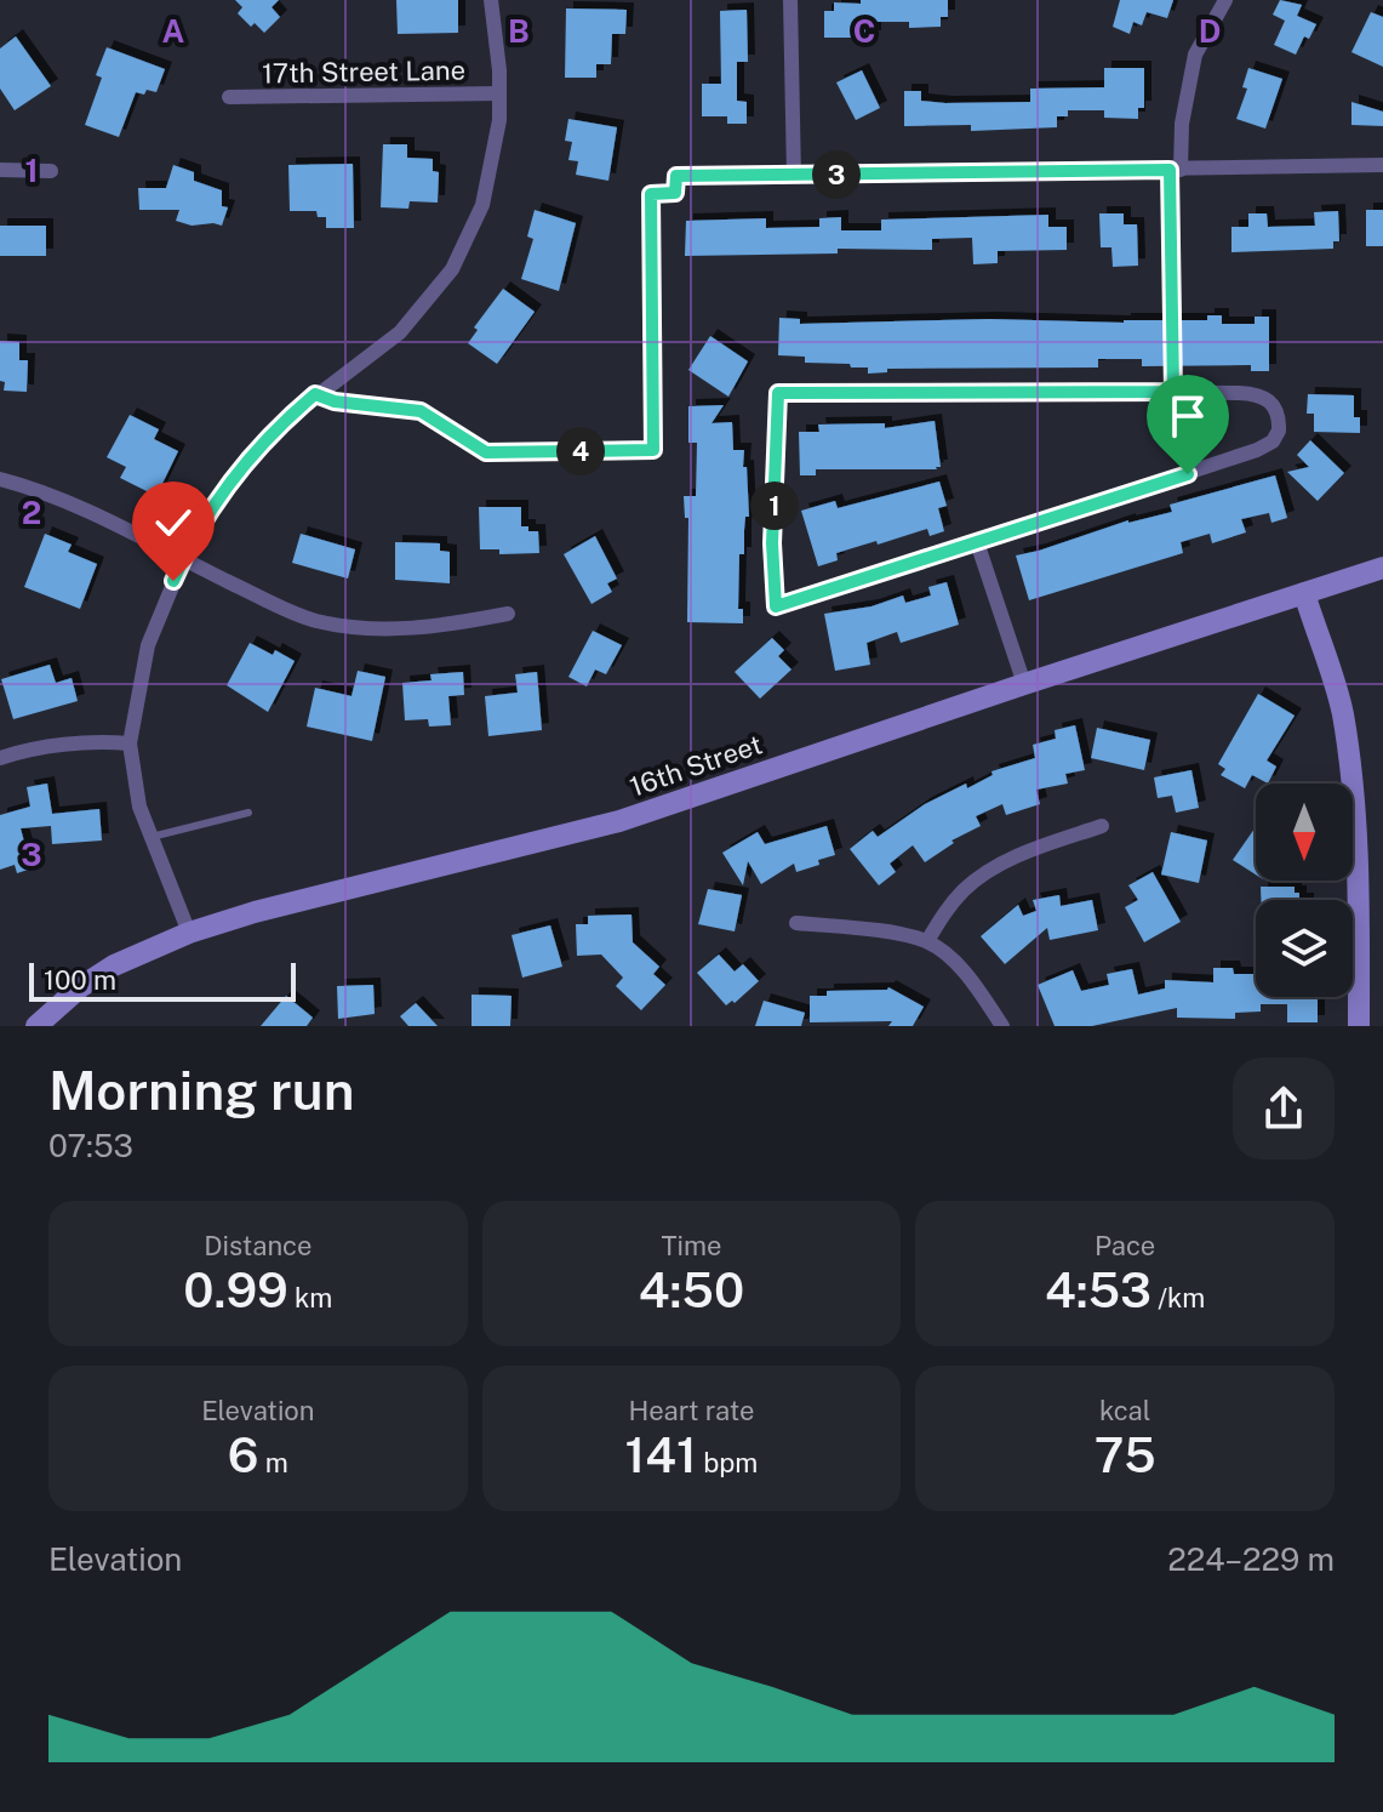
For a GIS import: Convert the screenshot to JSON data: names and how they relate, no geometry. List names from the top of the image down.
{
  "streets": {
    "main road": ["16th Street"],
    "street": ["17th Street Lane"]
  },
  "scale_bar": "100 m",
  "north": "bottom",
  "page": {
    "pins": ["3", "4", "1"],
    "scale": "100 m",
    "heading": ["Morning run", "07:53"],
    "stats": [
      ["Distance", "0.99 km"],
      ["Time", "4:50"],
      ["Pace", "4:53 /km"],
      ["Elevation", "6 m"],
      ["Heart rate", "141 bpm"],
      ["kcal", "75"]
    ],
    "chart": ["Elevation", "224–229 m"]
  },
  "grid": {
    "columns": [
      "A",
      "B",
      "C",
      "D"
    ],
    "rows": ["1", "2", "3"]
  }
}
